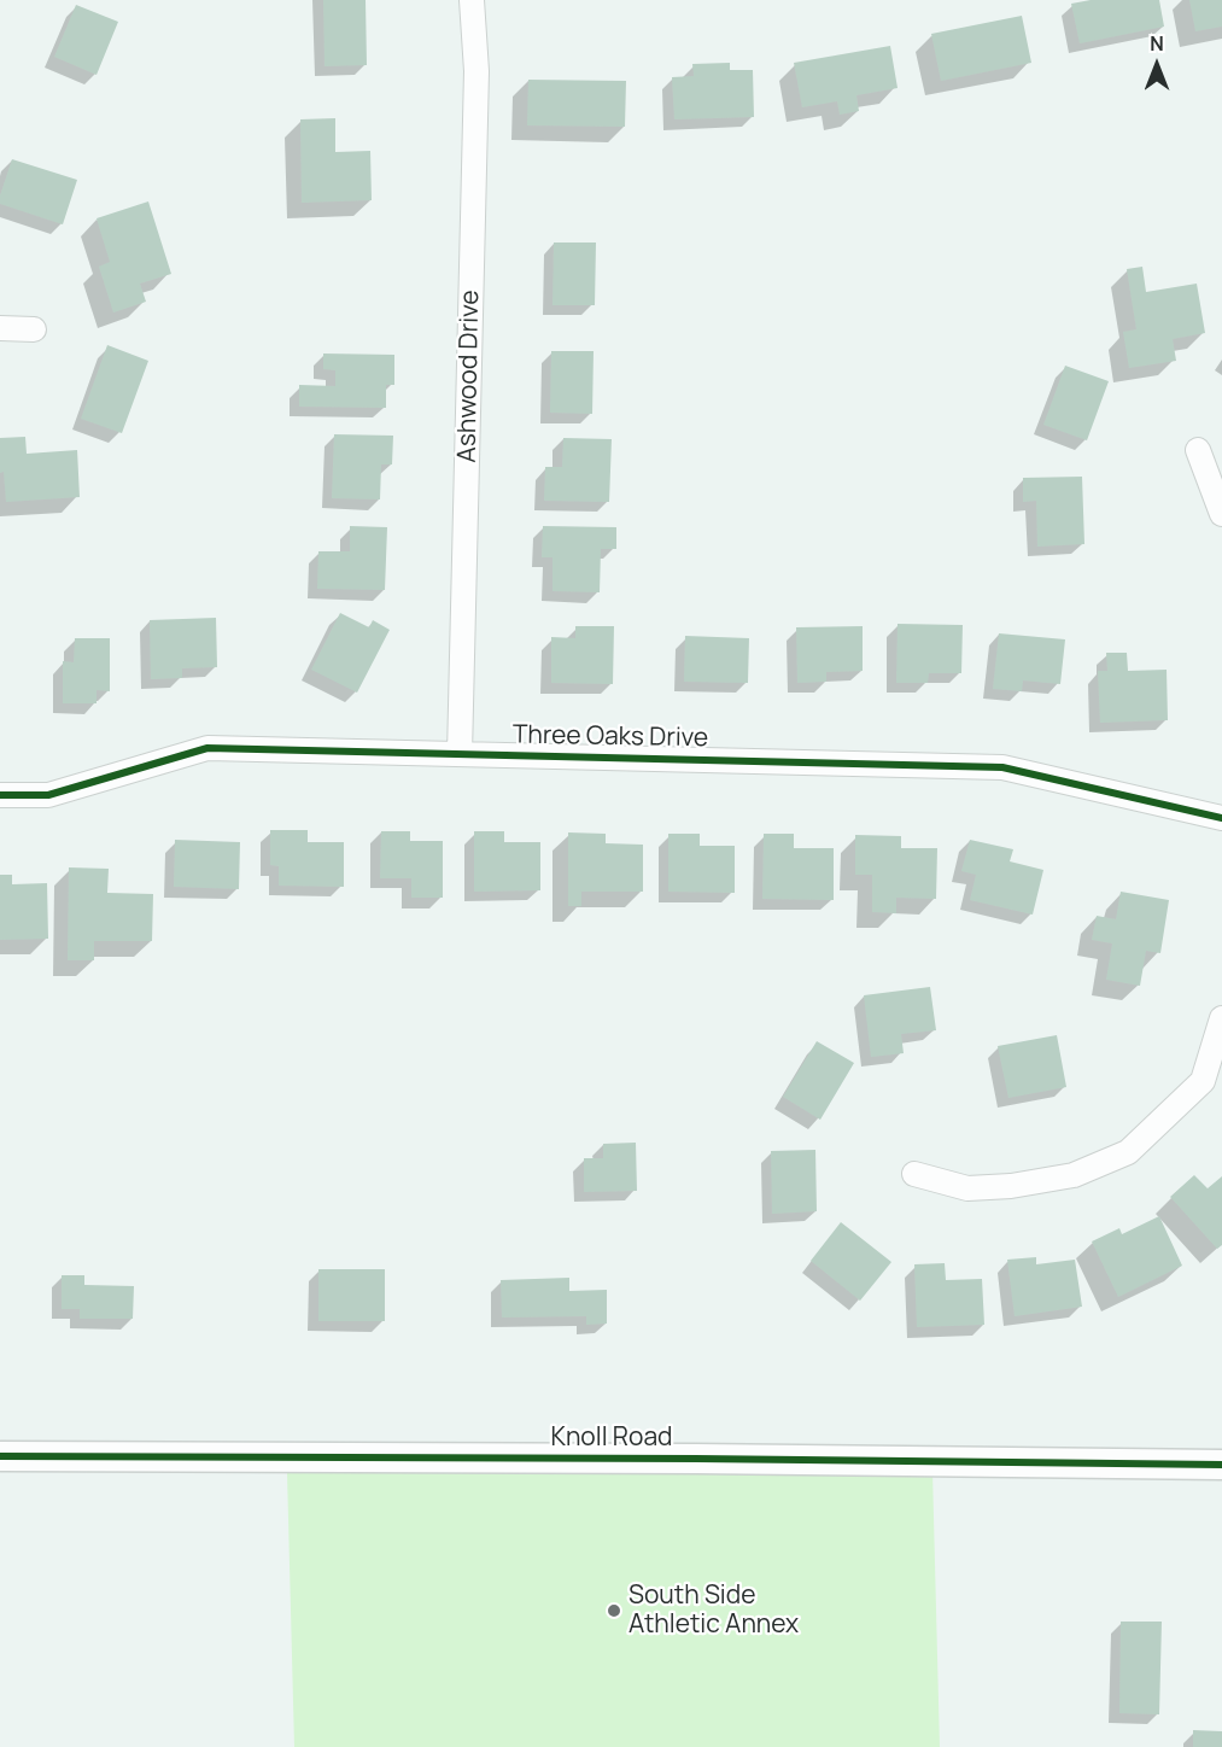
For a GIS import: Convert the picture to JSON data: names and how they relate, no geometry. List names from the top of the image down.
{
  "streets": {
    "street": ["Ashwood Drive", "Three Oaks Drive", "Knoll Road"]
  },
  "crossings": [
    ["Ashwood Drive", "Three Oaks Drive"]
  ],
  "places": ["South Side Athletic Annex"],
  "north": "top"
}
